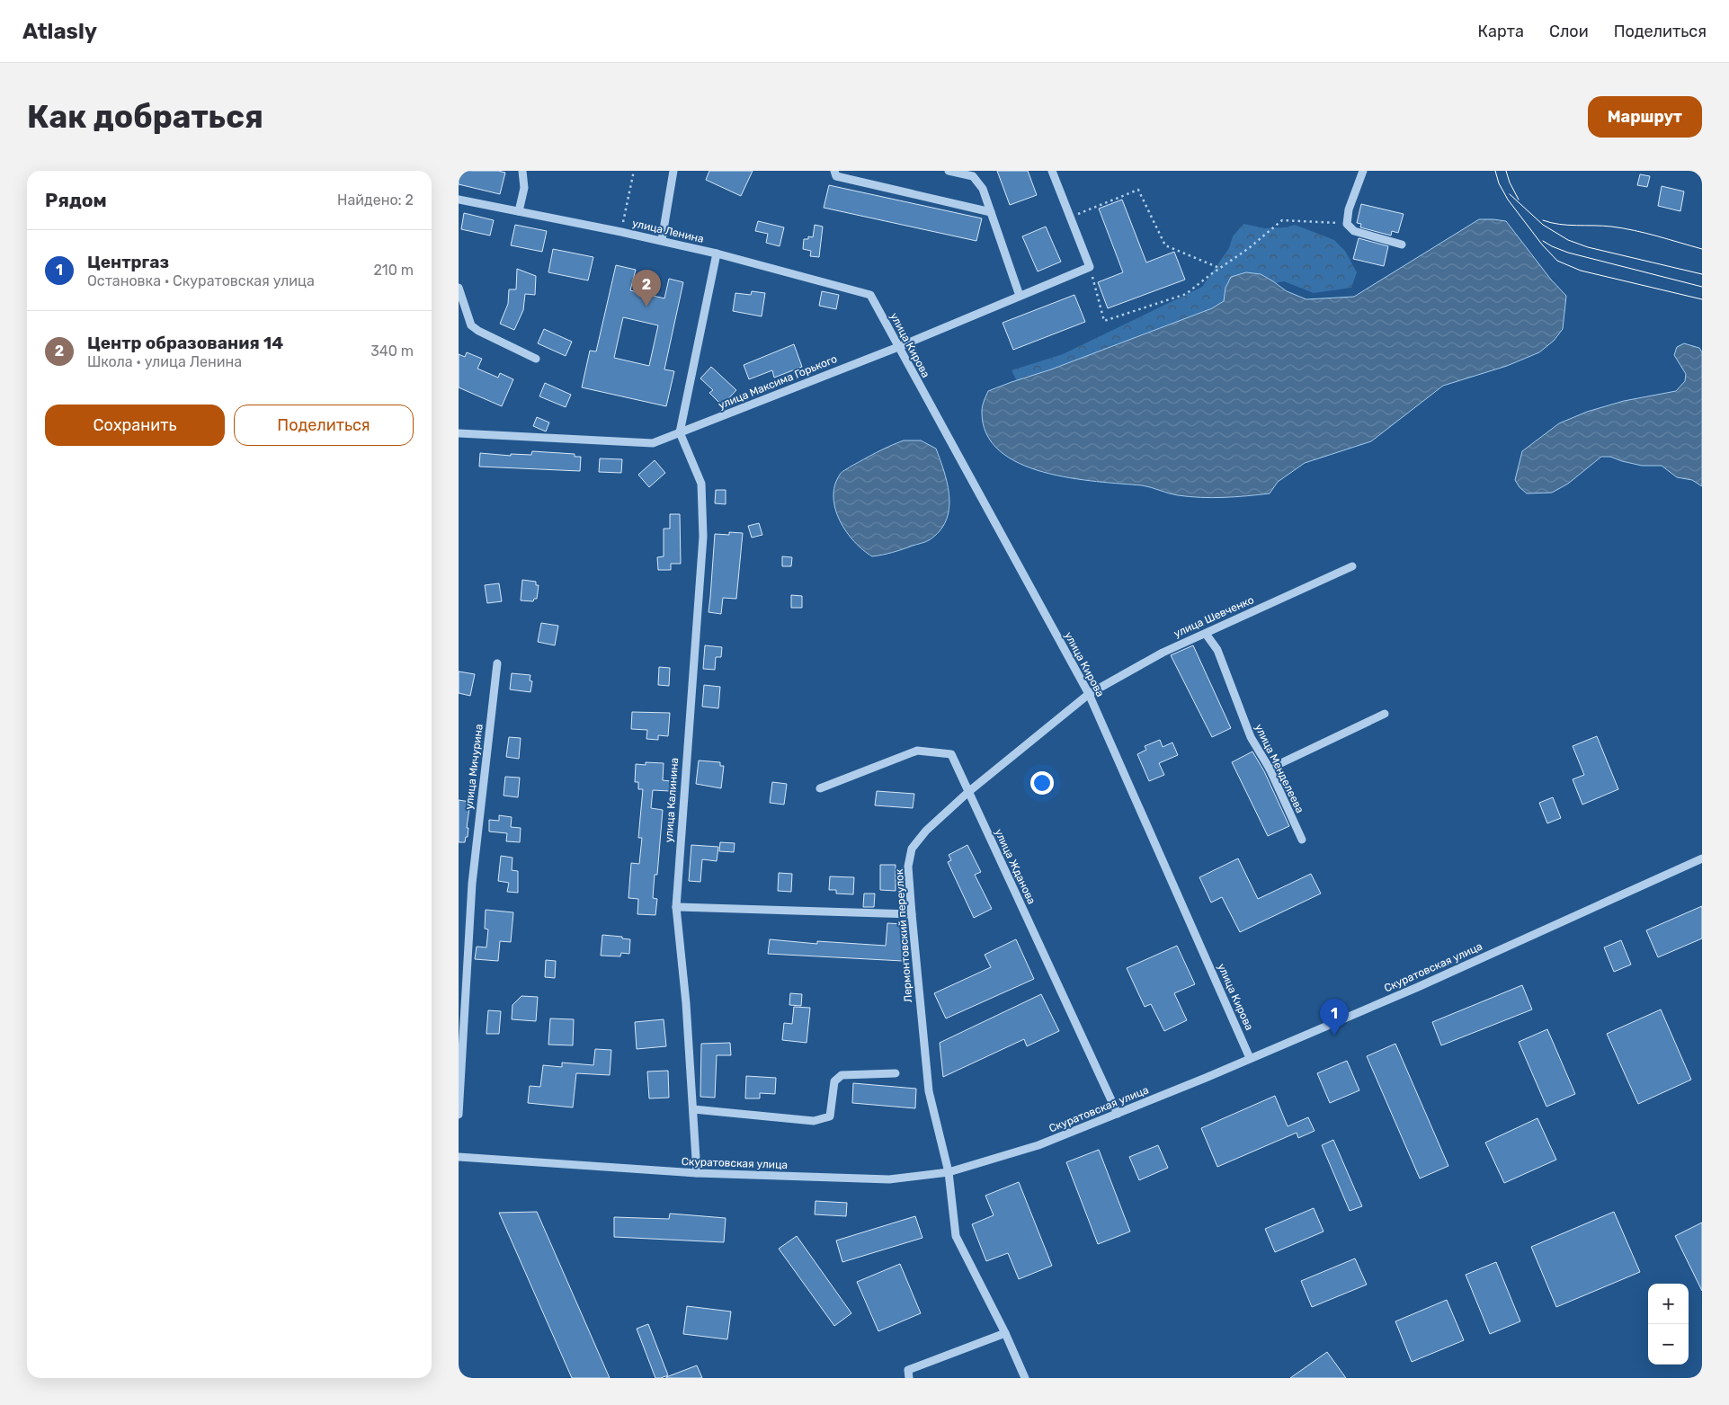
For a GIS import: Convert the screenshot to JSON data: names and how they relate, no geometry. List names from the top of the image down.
{
  "streets": {
    "street": [
      "улица Ленина",
      "улица Кирова",
      "улица Максима Горького",
      "улица Шевченко",
      "улица Мичурина",
      "улица Менделеева",
      "улица Калинина",
      "улица Жданова",
      "Лермонтовский переулок",
      "Скуратовская улица"
    ]
  },
  "crossings": [
    ["улица Ленина", "улица Кирова"],
    ["улица Кирова", "улица Максима Горького"],
    ["улица Кирова", "улица Шевченко"],
    ["улица Кирова", "Лермонтовский переулок"],
    ["улица Кирова", "Скуратовская улица"],
    ["улица Максима Горького", "улица Калинина"],
    ["улица Шевченко", "улица Менделеева"],
    ["улица Шевченко", "Лермонтовский переулок"],
    ["улица Калинина", "Скуратовская улица"],
    ["улица Жданова", "Лермонтовский переулок"],
    ["улица Жданова", "Скуратовская улица"],
    ["Лермонтовский переулок", "Скуратовская улица"]
  ],
  "page": {
    "header": "Atlasly",
    "nav": ["Карта", "Слои", "Поделиться"],
    "buttons": [
      "Маршрут",
      ["Сохранить", "Поделиться"]
    ],
    "title": "Как добраться",
    "heading": ["Рядом", "Найдено: 2"],
    "list": [
      {
        "mark": "1",
        "name": "Центргаз",
        "note": "Остановка · Скуратовская улица",
        "value": "210 m"
      },
      {
        "mark": "2",
        "name": "Центр образования 14",
        "note": "Школа · улица Ленина",
        "value": "340 m"
      }
    ],
    "pins": ["2", "1"],
    "map_buttons": ["+", "−"]
  }
}
